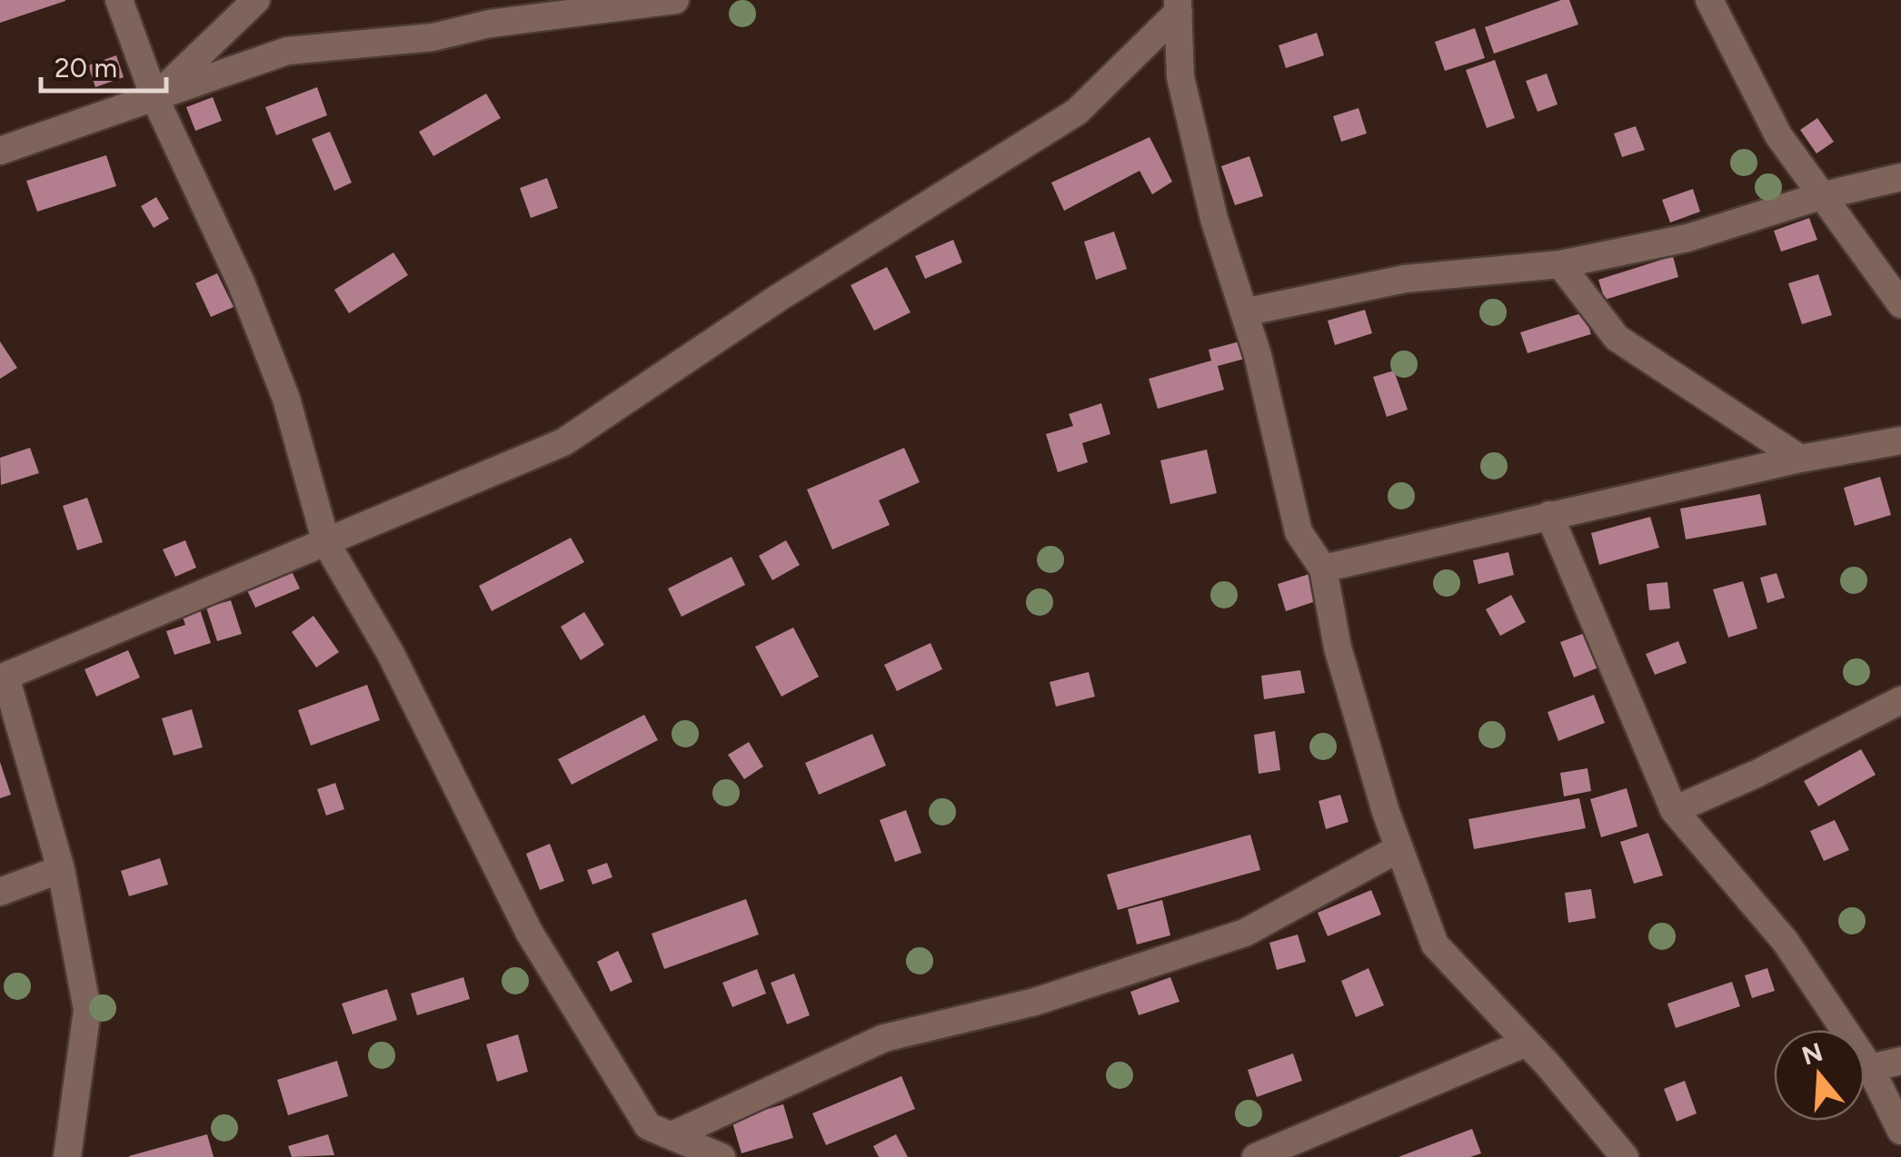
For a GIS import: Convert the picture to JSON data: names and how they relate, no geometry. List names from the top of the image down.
{
  "scale_bar": "20 m",
  "north": "top"
}
